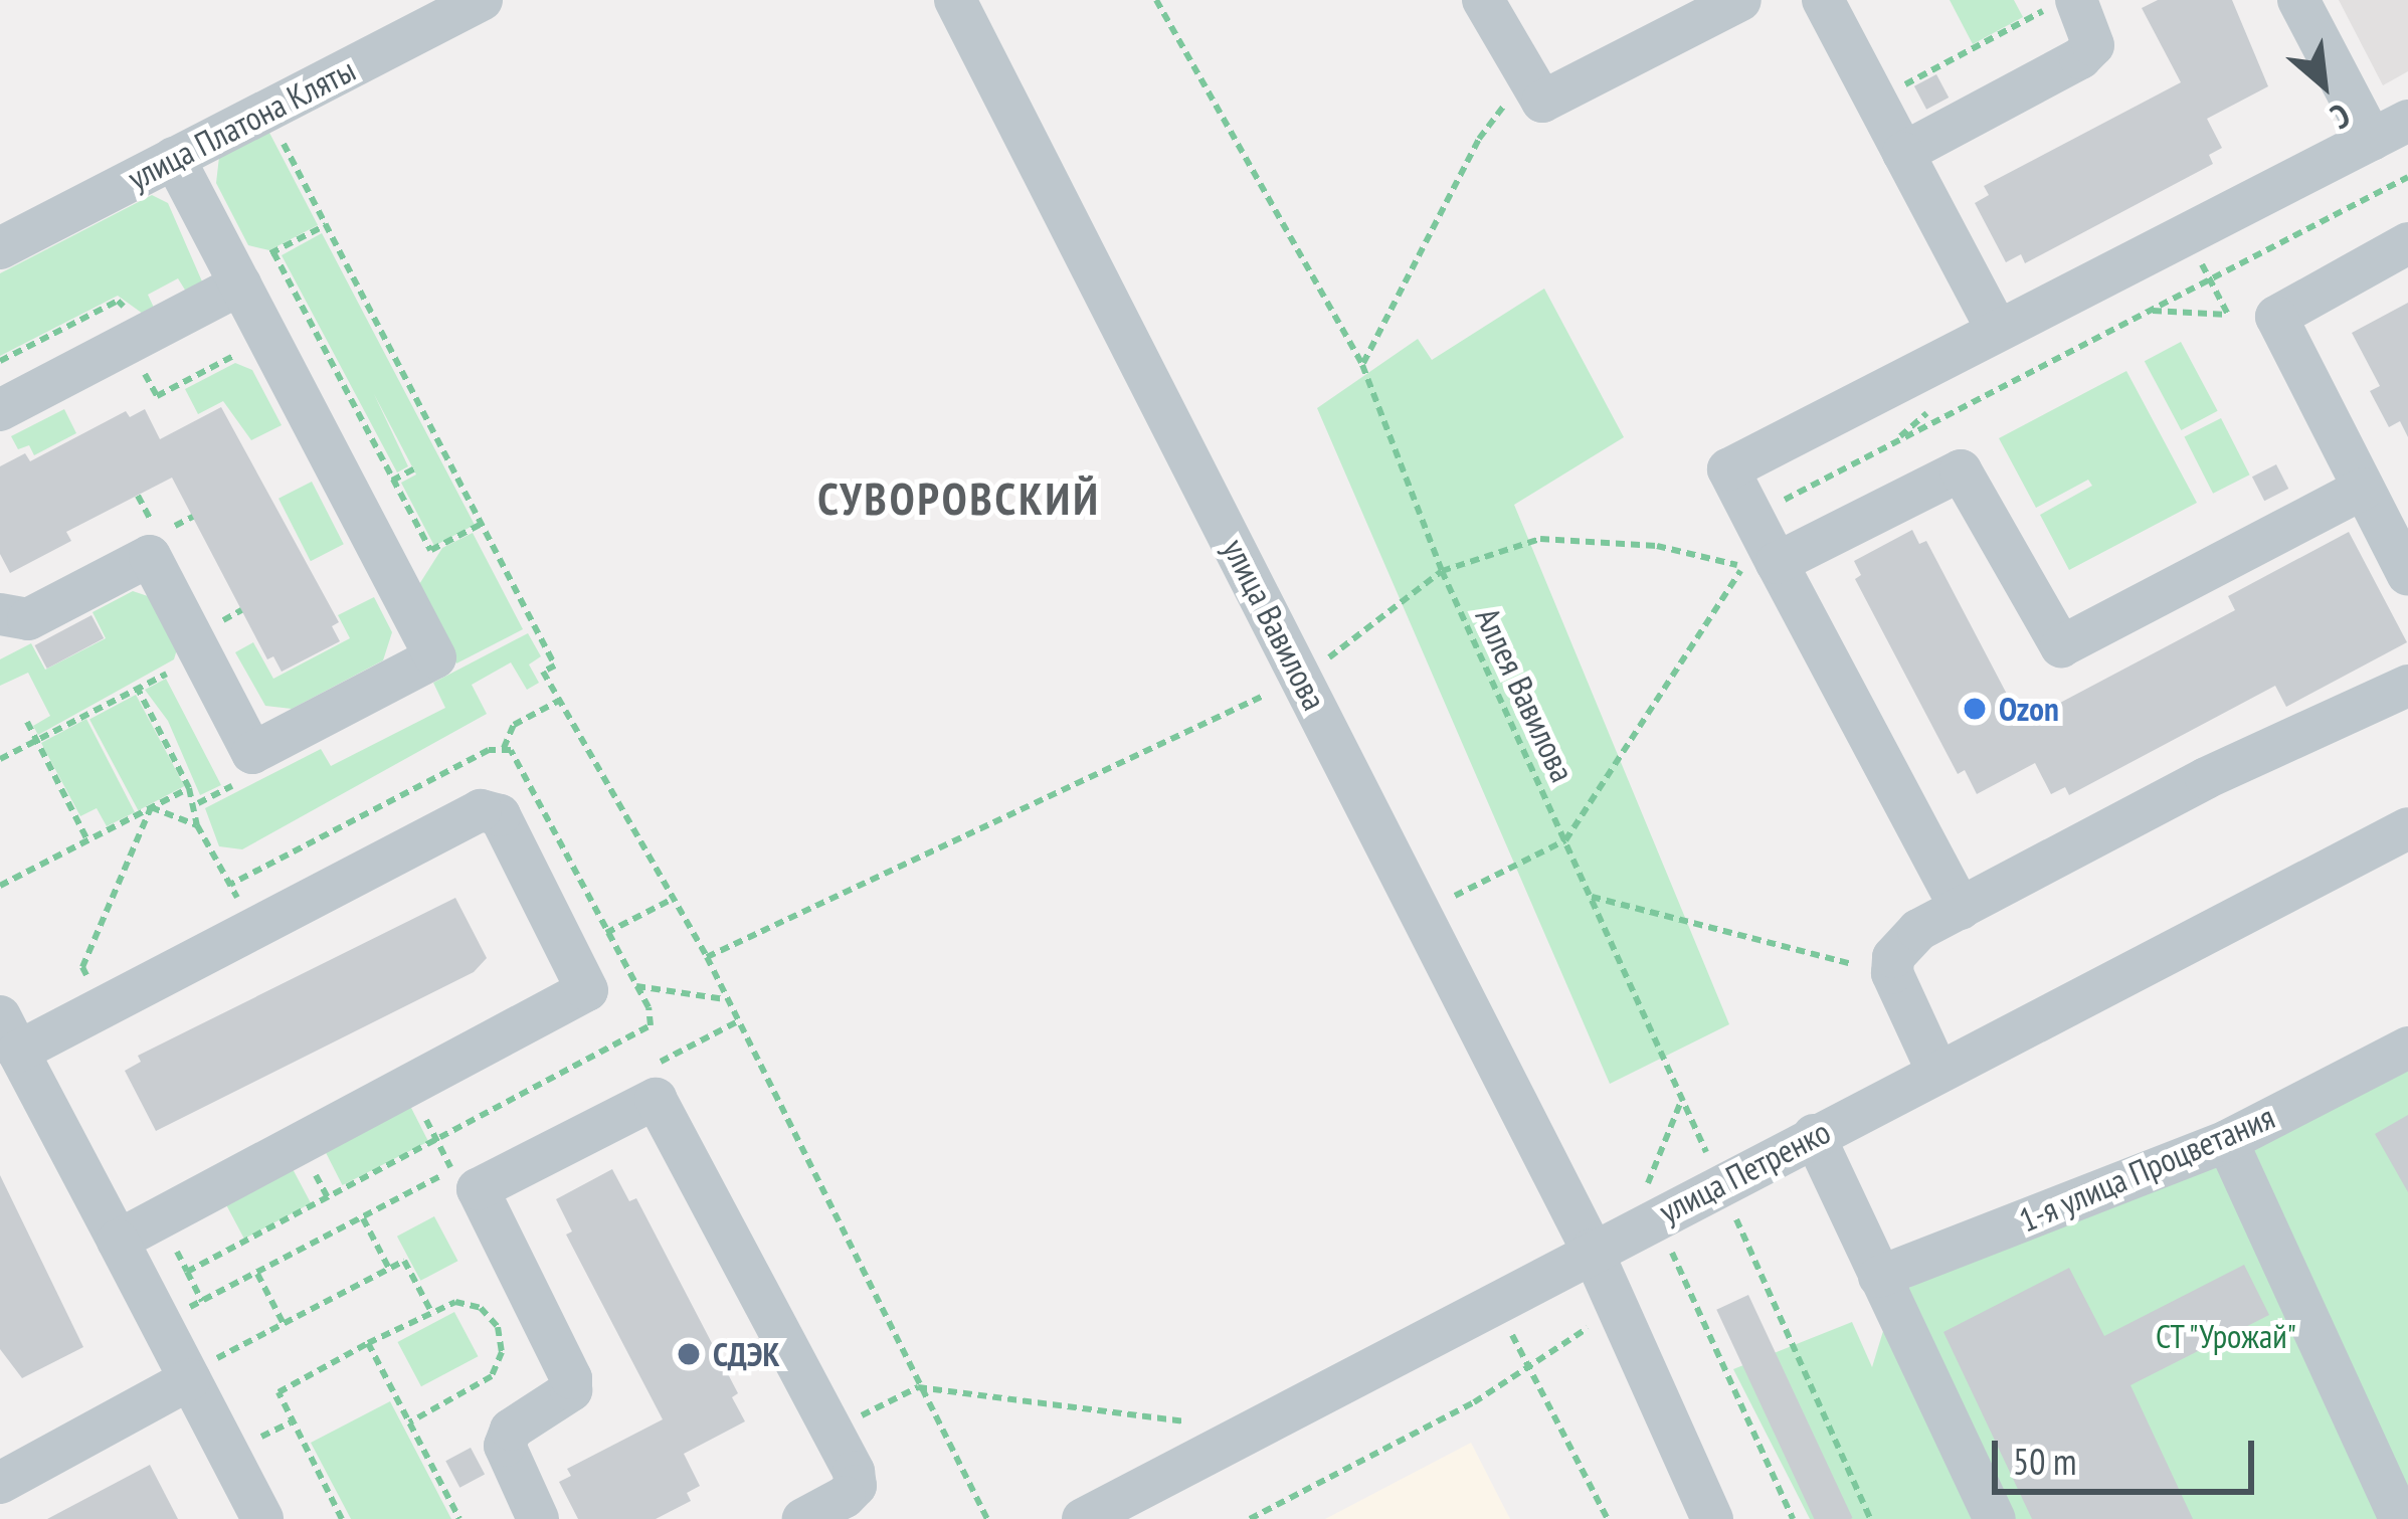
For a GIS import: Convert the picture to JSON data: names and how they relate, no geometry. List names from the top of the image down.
{
  "streets": {
    "street": [
      "улица Платона Кляты",
      "улица Вавилова",
      "1-я улица Процветания",
      "улица Петренко"
    ],
    "path": ["Аллея Вавилова"]
  },
  "crossings": [
    ["улица Вавилова", "улица Петренко"],
    ["Аллея Вавилова", "улица Петренко"]
  ],
  "districts": ["СУВОРОВСКИЙ"],
  "parks": ["СТ \"Урожай\""],
  "places": ["Ozon", "СДЭК"],
  "scale_bar": "50 m",
  "north": "bottom right"
}
